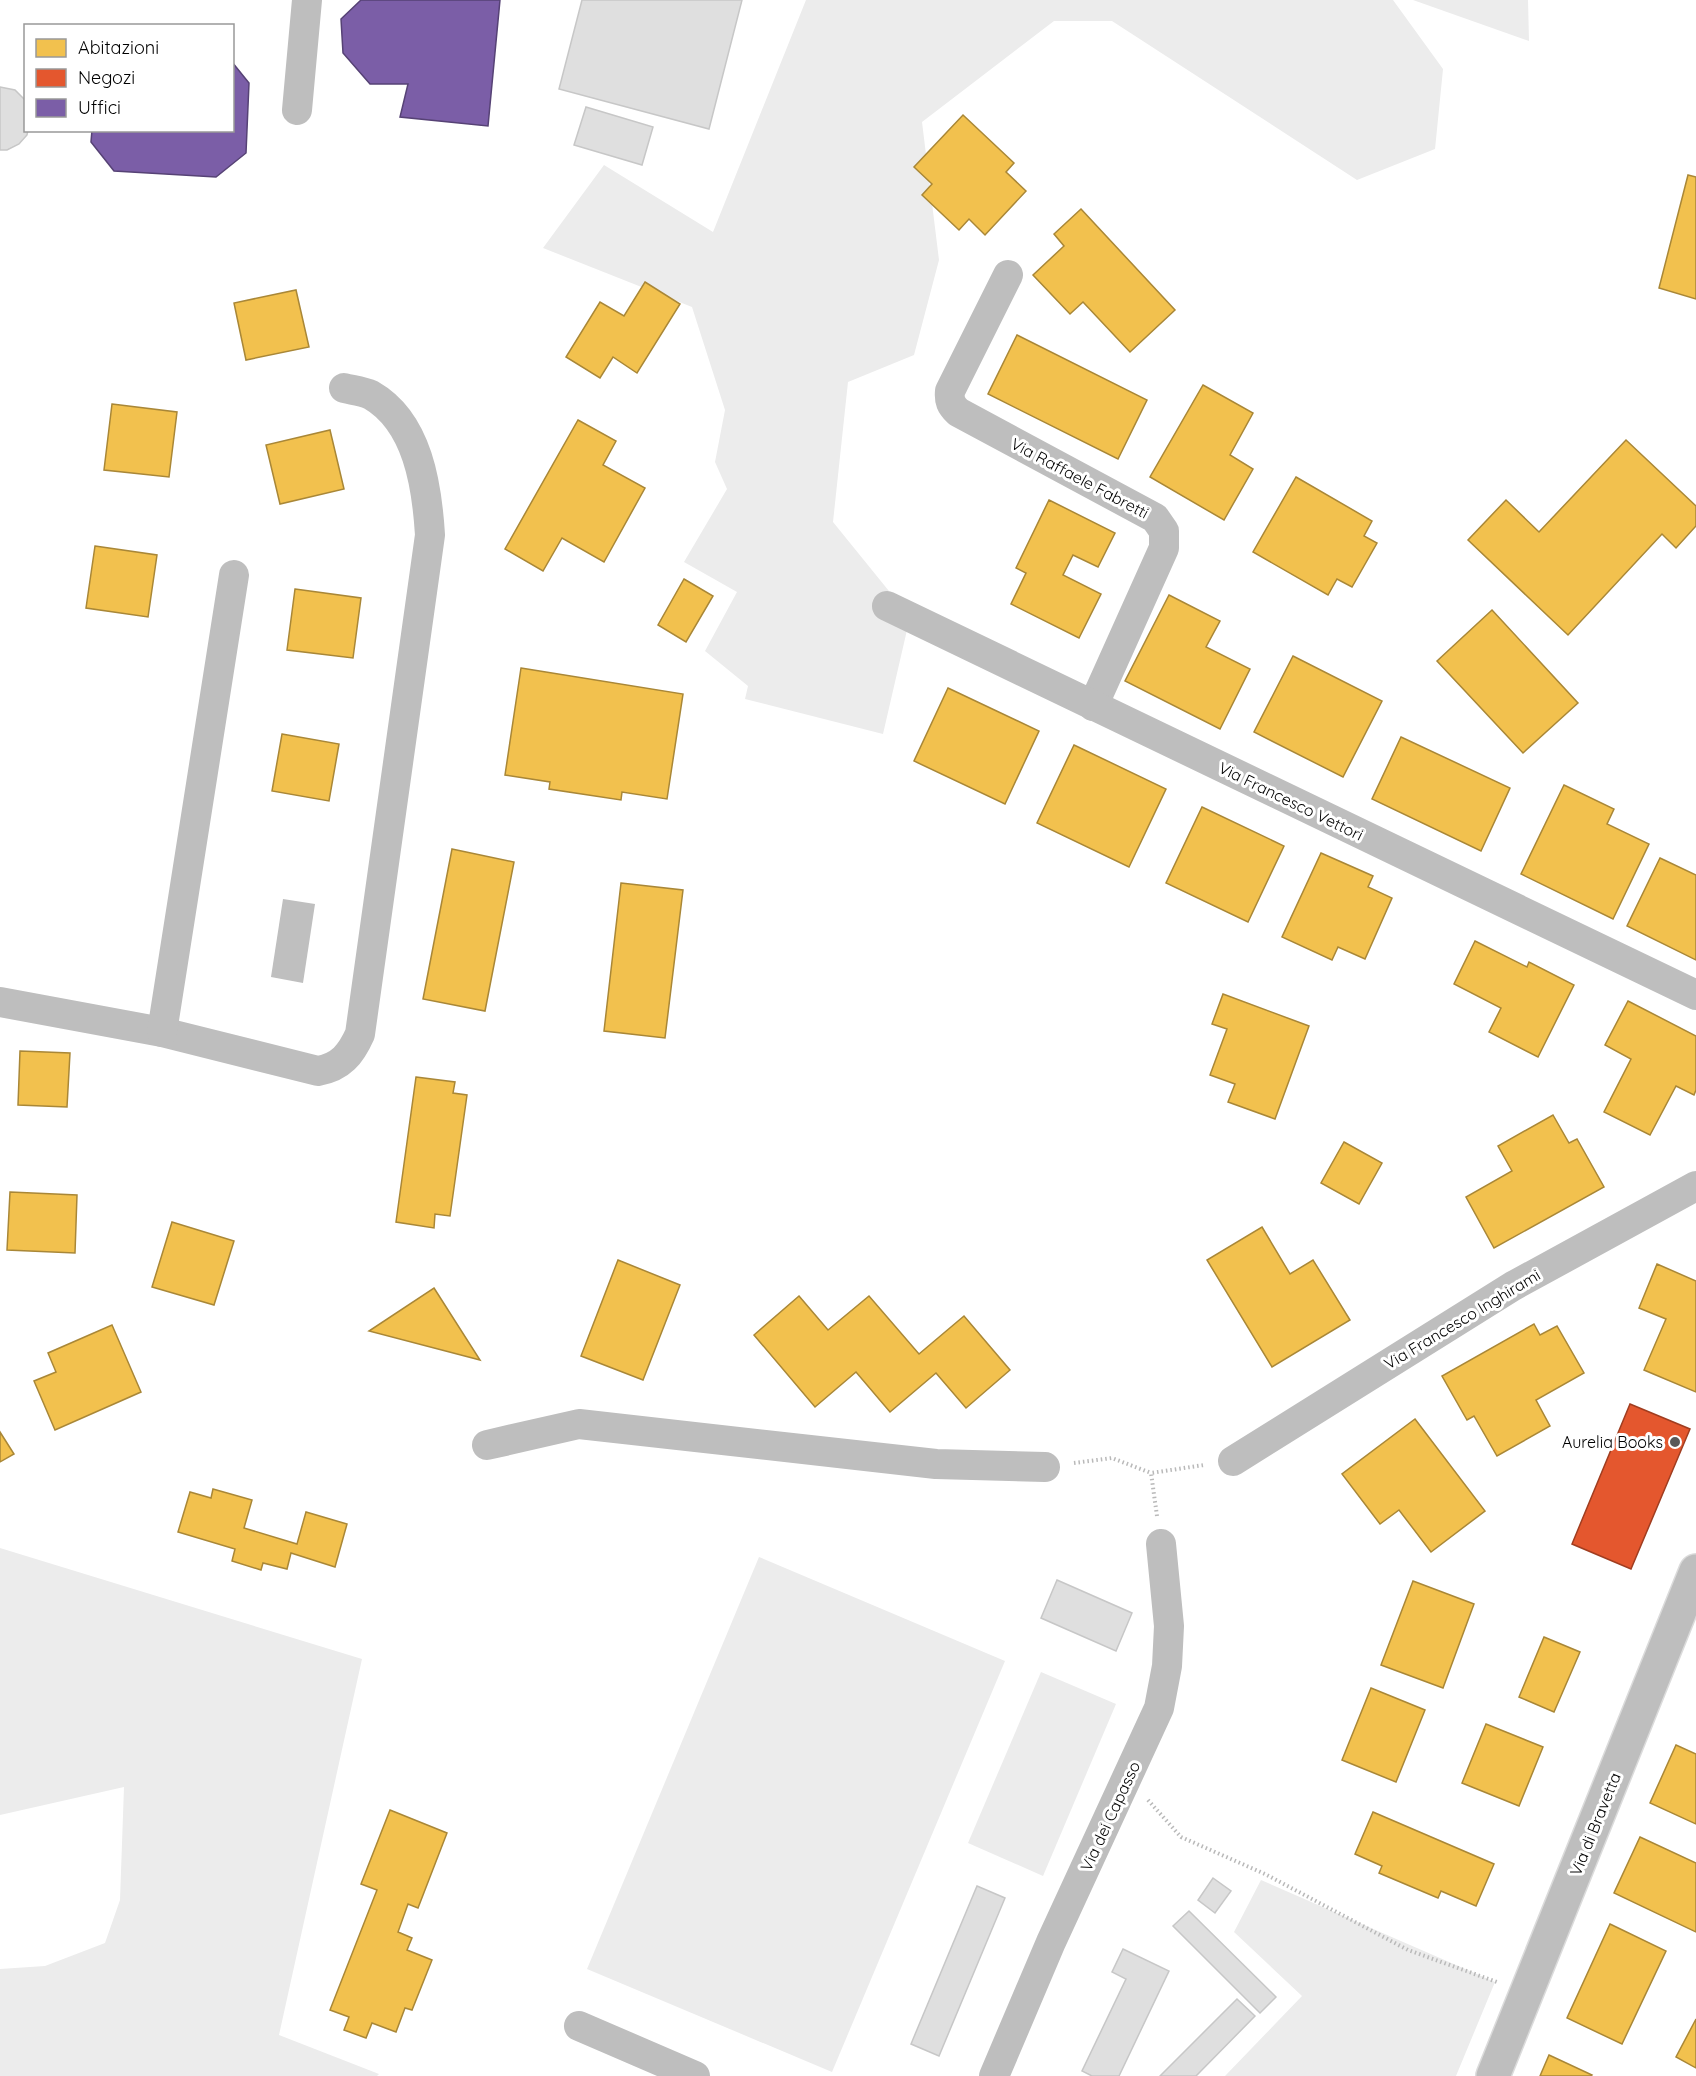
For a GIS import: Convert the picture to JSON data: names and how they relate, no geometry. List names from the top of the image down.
{
  "streets": {
    "main road": ["Via di Bravetta"],
    "street": [
      "Via Raffaele Fabretti",
      "Via Francesco Vettori",
      "Via Francesco Inghirami",
      "Via dei Capasso"
    ]
  },
  "crossings": [
    ["Via Raffaele Fabretti", "Via Francesco Vettori"]
  ],
  "places": ["Aurelia Books"],
  "legend": ["Abitazioni", "Negozi", "Uffici"]
}
